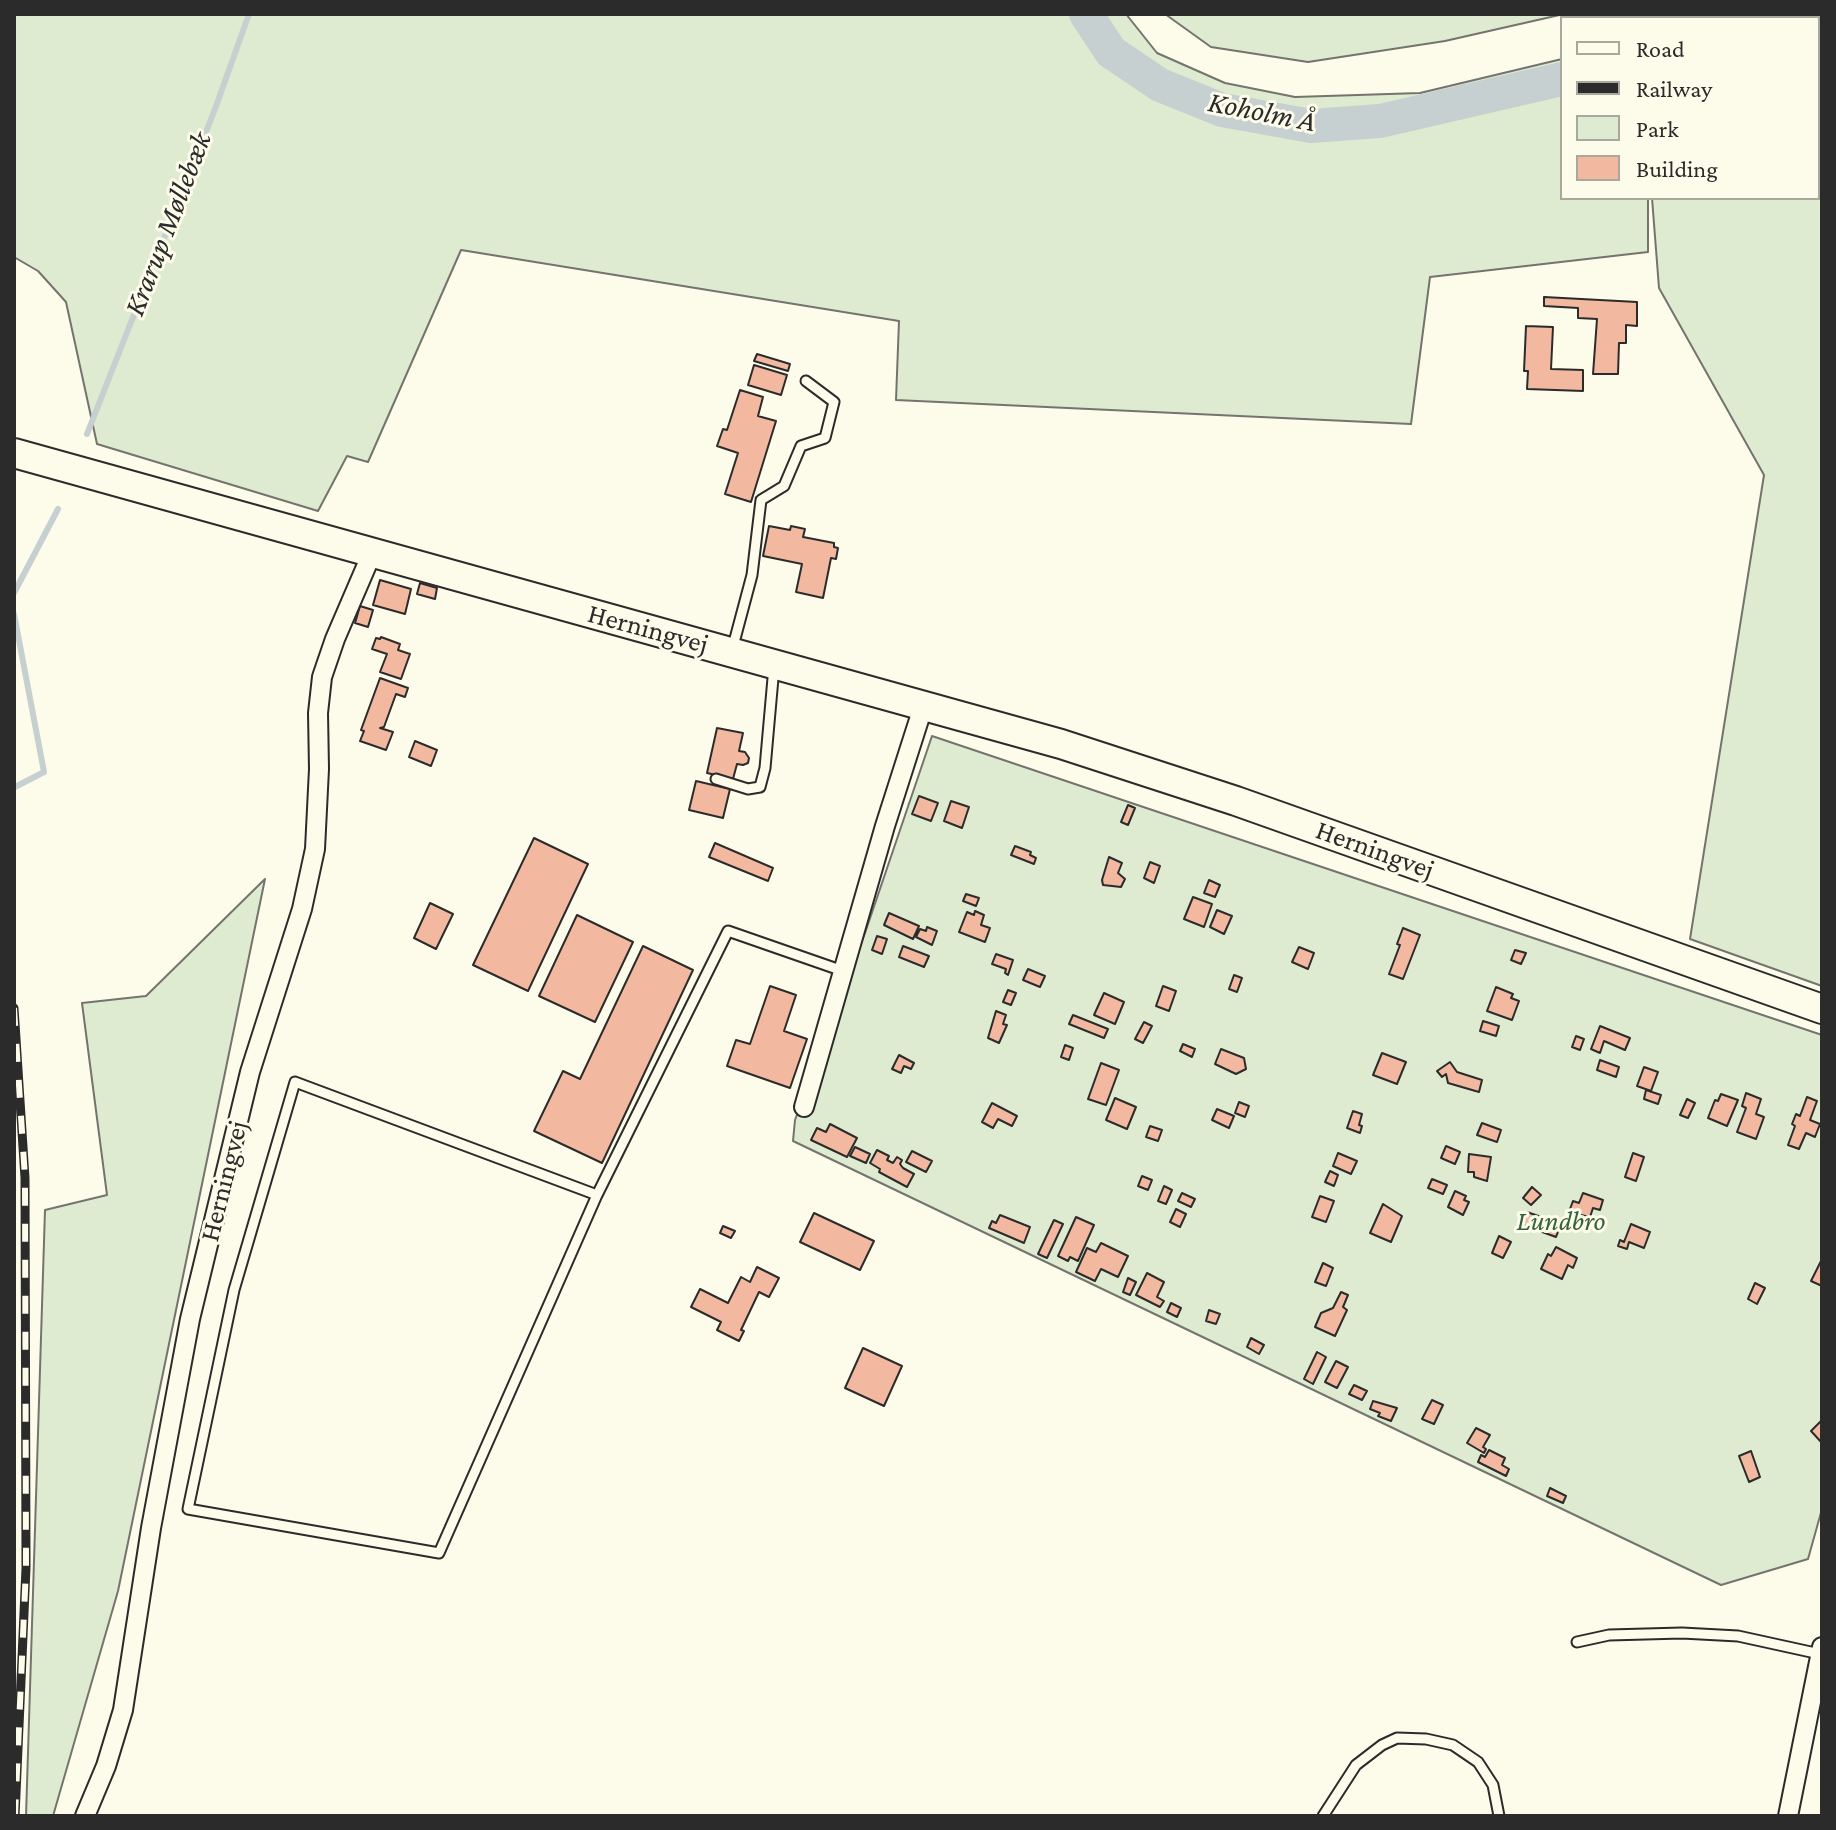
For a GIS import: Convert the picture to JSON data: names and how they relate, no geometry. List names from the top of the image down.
{
  "streets": {
    "main road": ["Herningvej"]
  },
  "water": ["Koholm Å", "Krarup Møllebæk"],
  "parks": ["Lundbro"],
  "legend": [
    "Road",
    "Railway",
    "Park",
    "Building"
  ]
}
